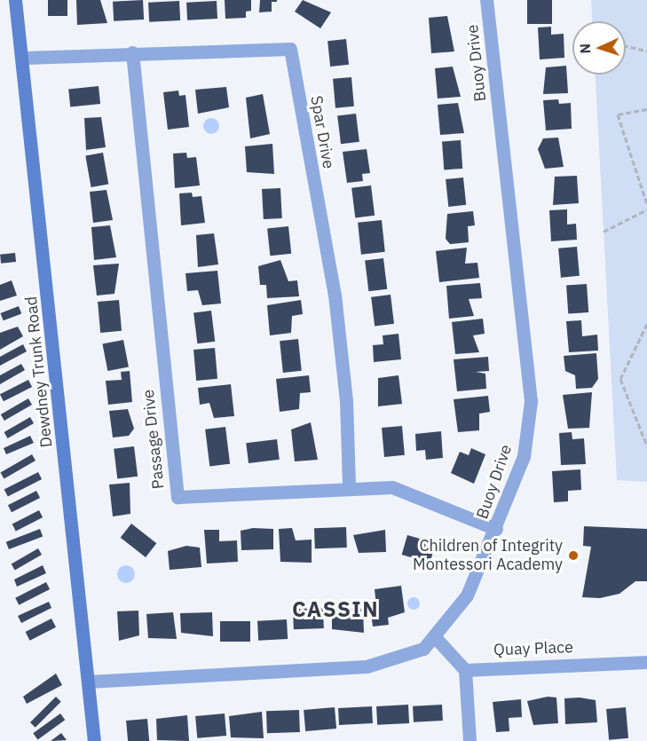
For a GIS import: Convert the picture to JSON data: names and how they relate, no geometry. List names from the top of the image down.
{
  "streets": {
    "main road": ["Dewdney Trunk Road"],
    "street": [
      "Buoy Drive",
      "Spar Drive",
      "Passage Drive",
      "Quay Place"
    ]
  },
  "crossings": [
    ["Buoy Drive", "Dewdney Trunk Road"],
    ["Buoy Drive", "Passage Drive"],
    ["Spar Drive", "Dewdney Trunk Road"],
    ["Spar Drive", "Passage Drive"]
  ],
  "districts": ["CASSIN"],
  "places": ["Children of Integrity Montessori Academy"],
  "north": "left"
}
